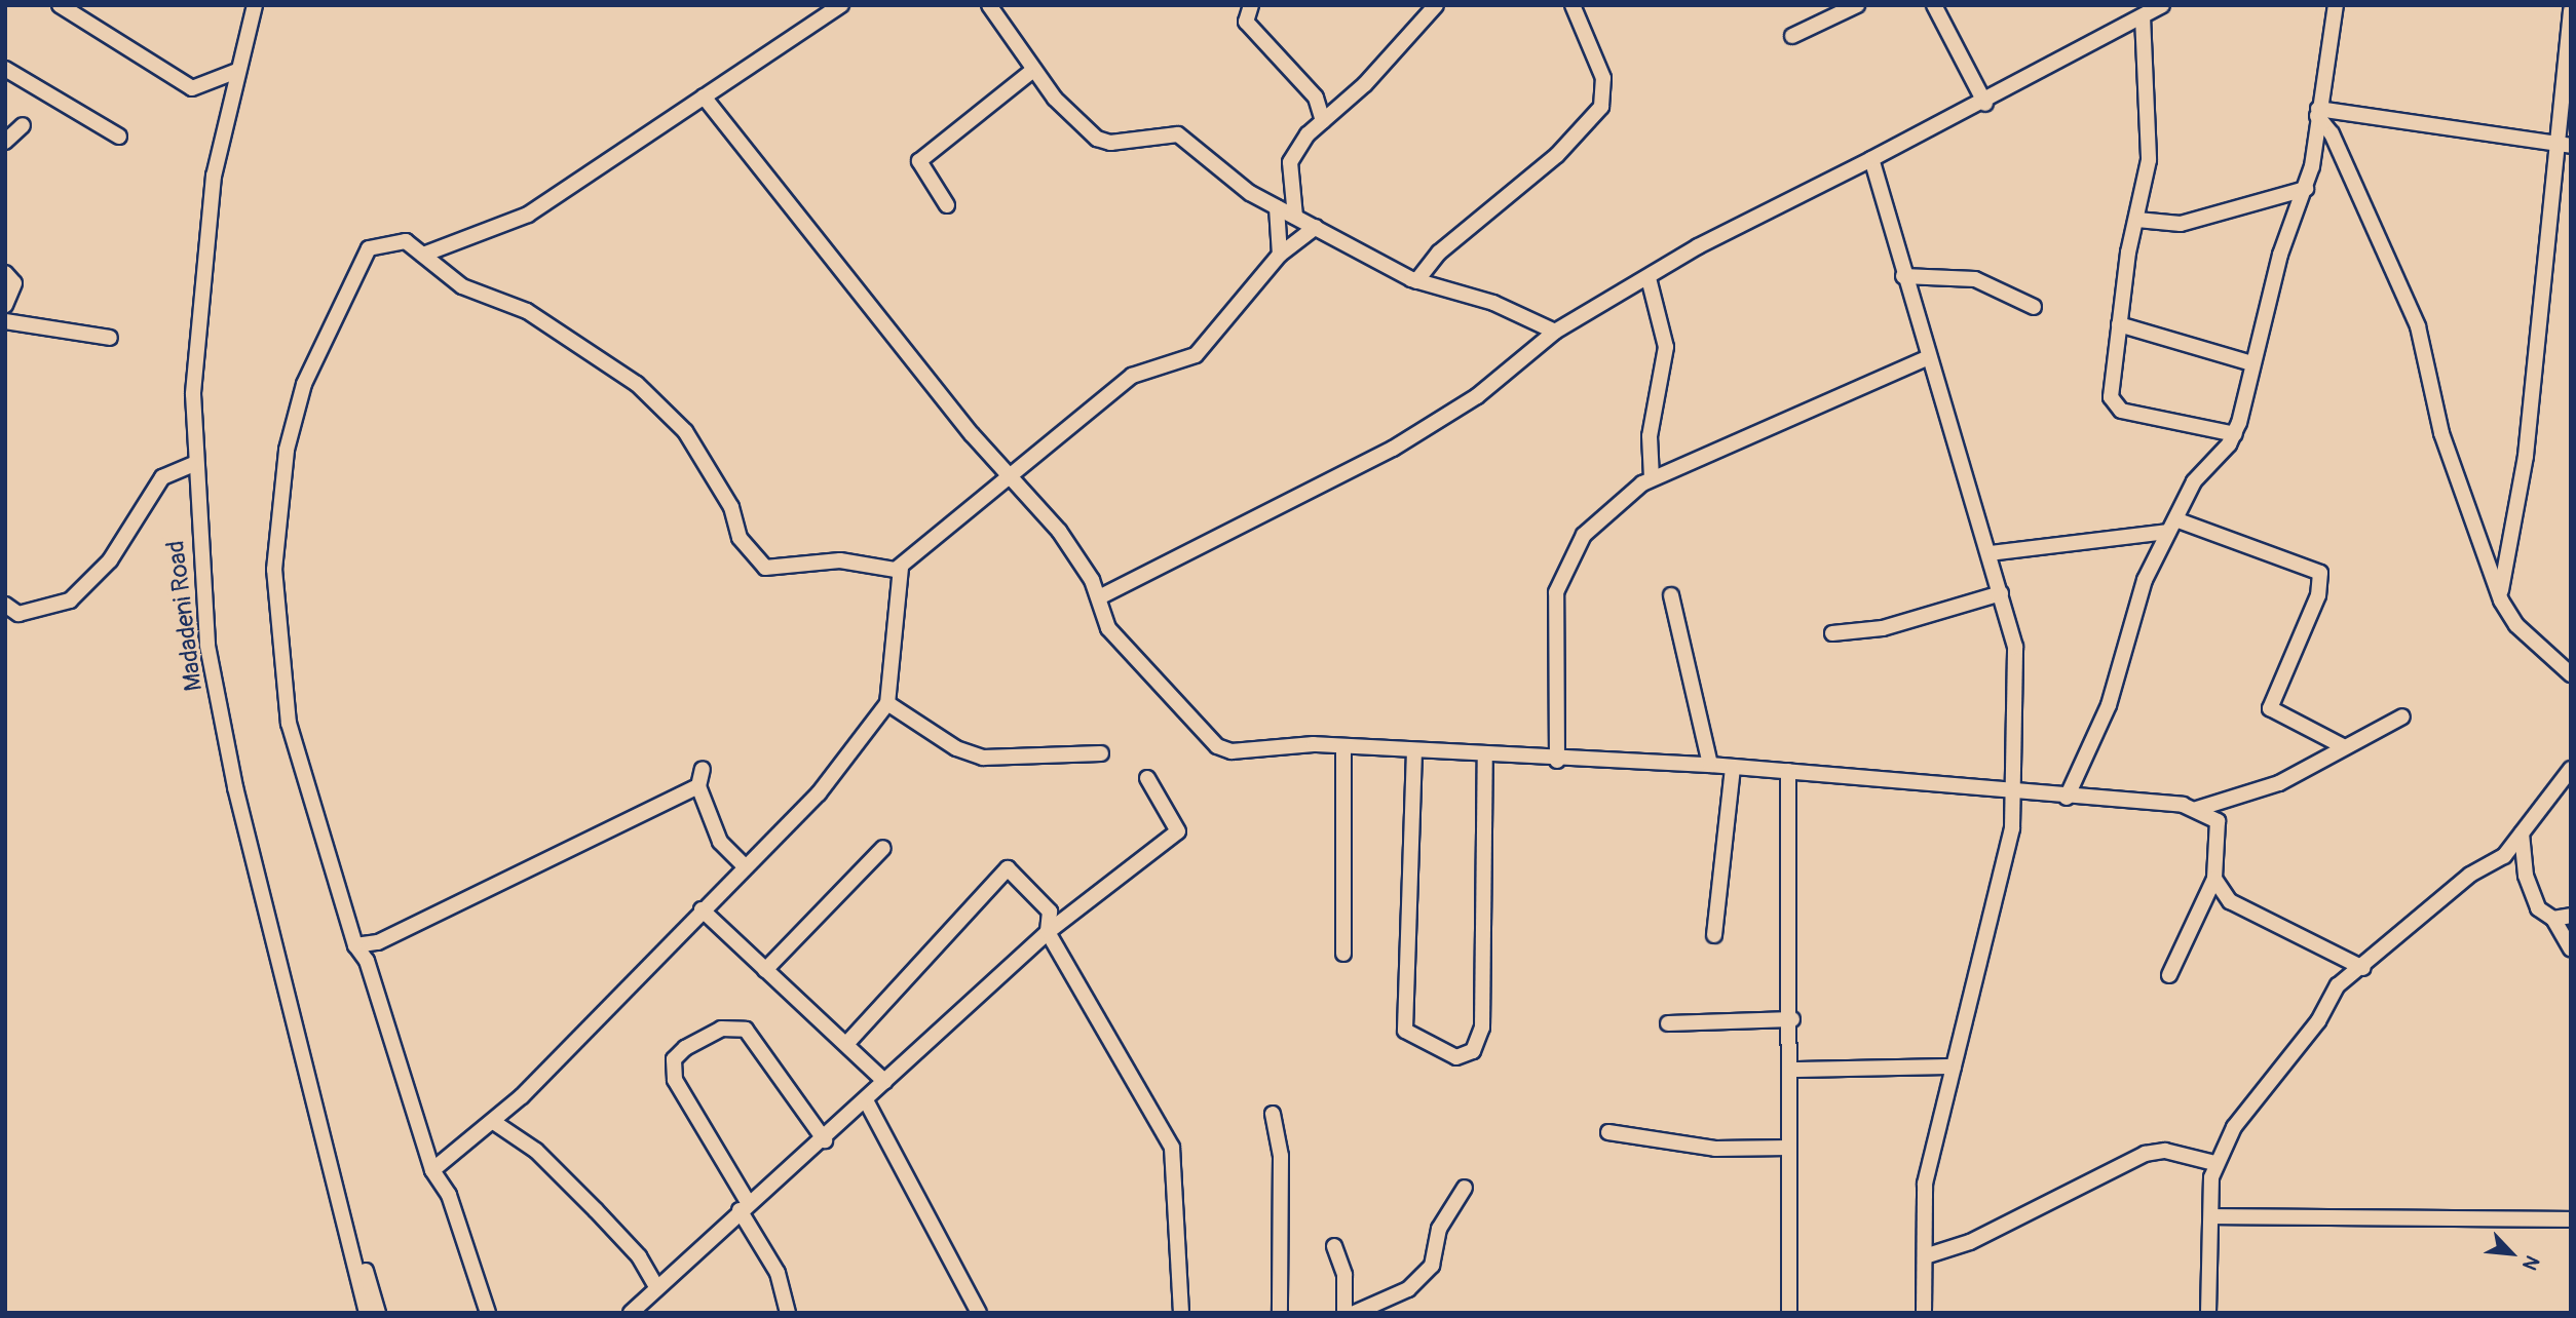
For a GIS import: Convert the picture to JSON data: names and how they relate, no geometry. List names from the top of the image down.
{
  "streets": {
    "street": ["Madadeni Road"]
  },
  "north": "bottom right"
}
